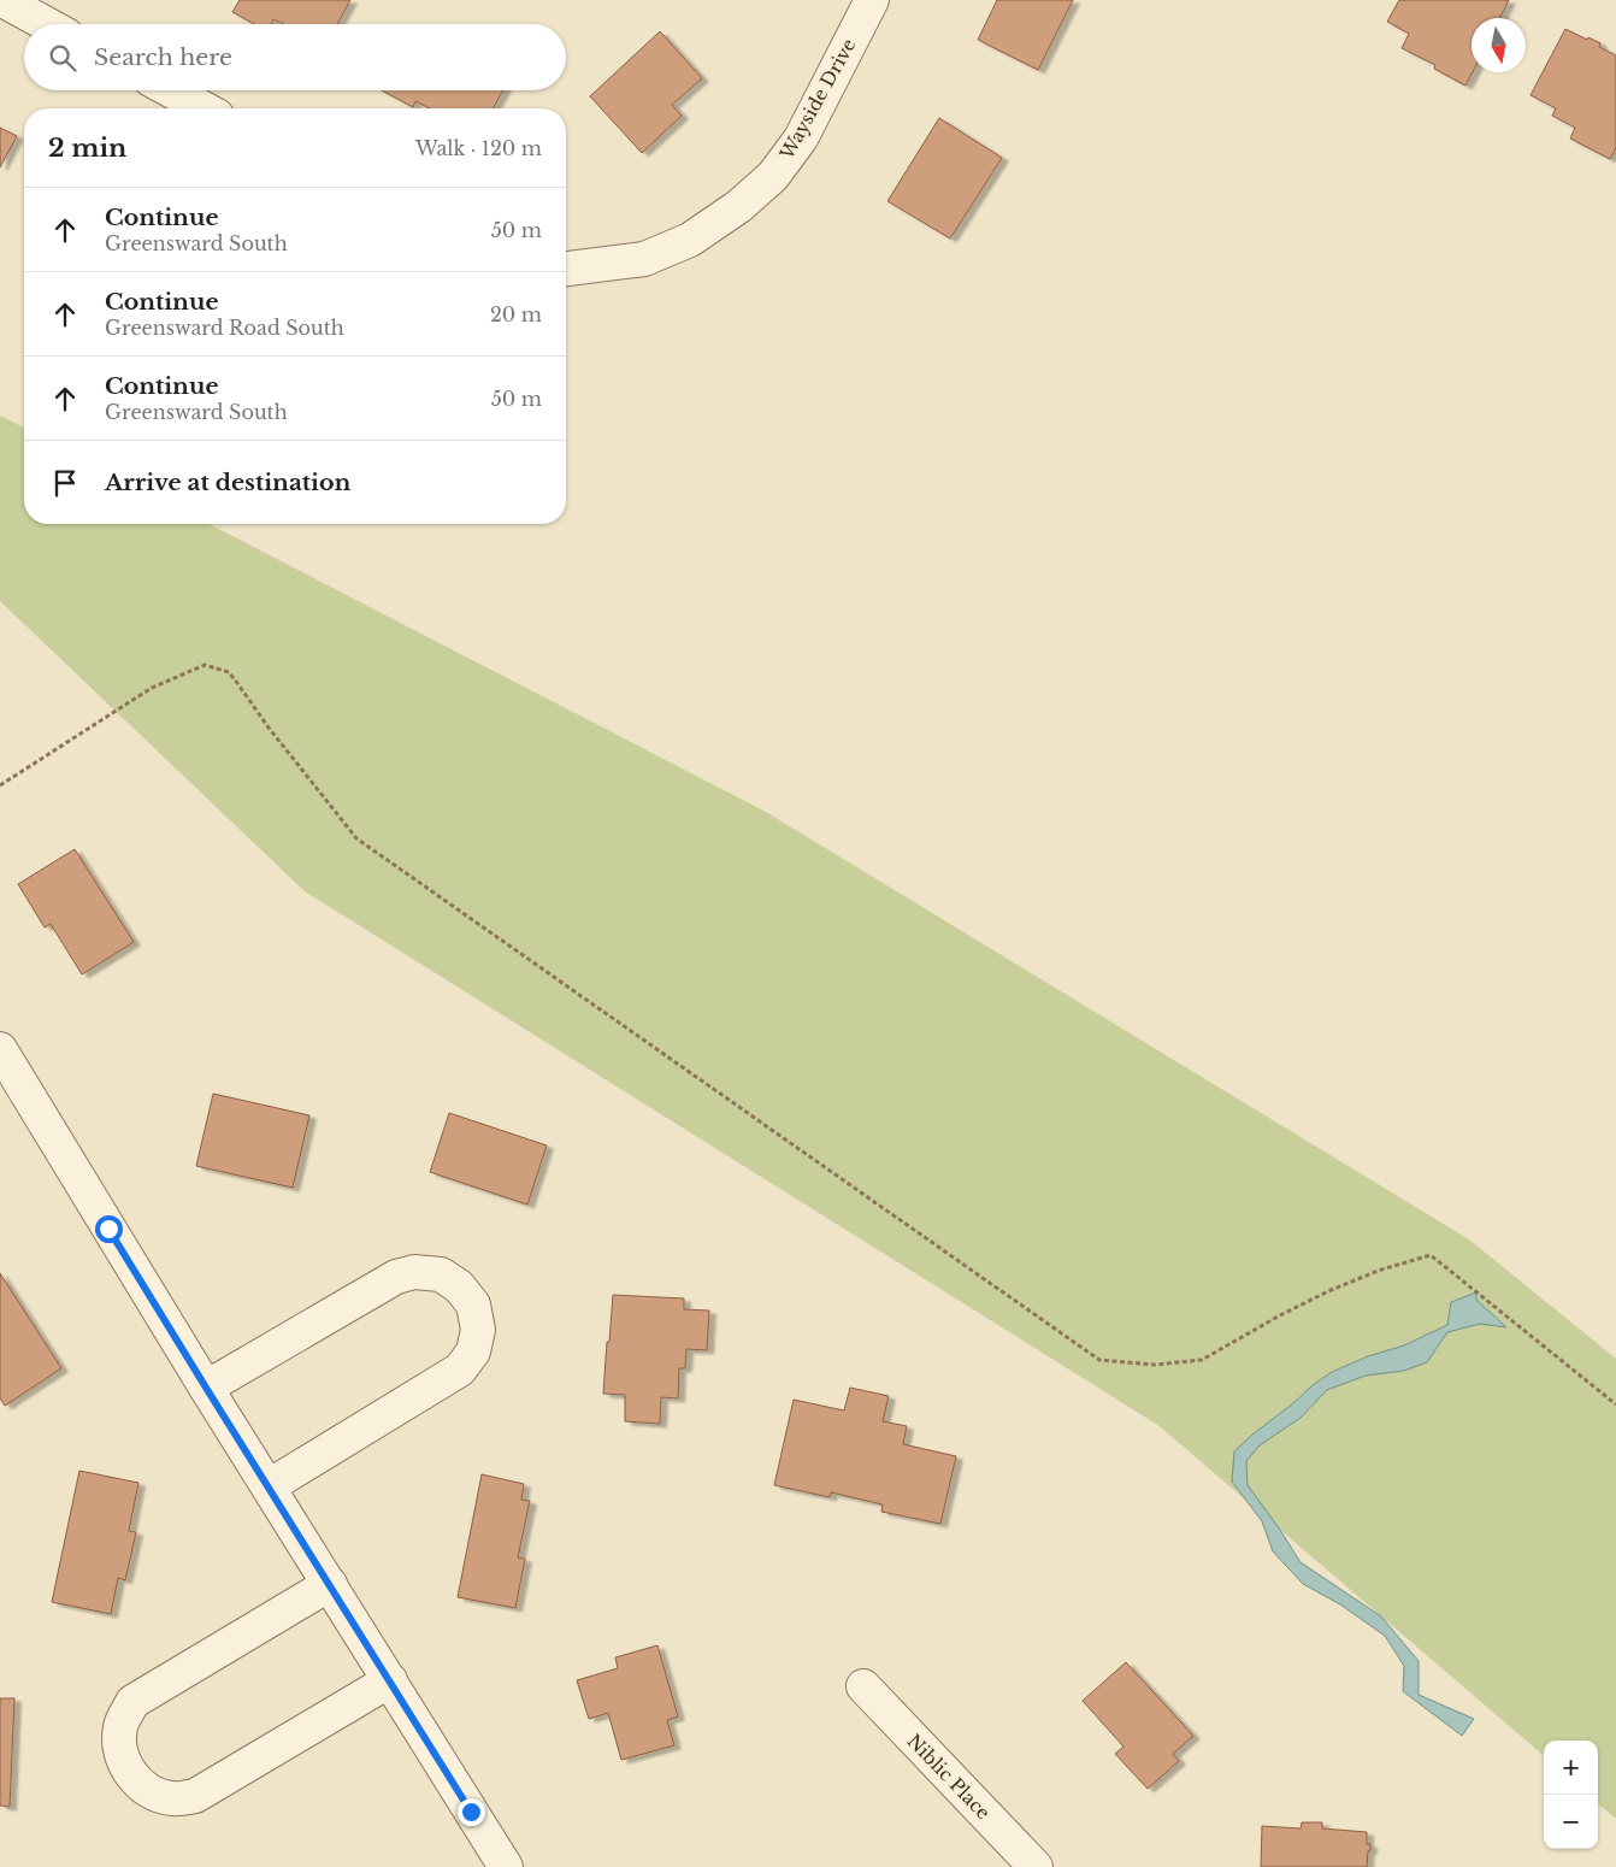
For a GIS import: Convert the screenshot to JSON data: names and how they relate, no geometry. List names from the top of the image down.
{
  "streets": {
    "street": ["Wayside Drive", "Niblic Place"]
  },
  "north": "bottom",
  "page": {
    "search": "Search here",
    "heading": ["2 min", "Walk · 120 m"],
    "list": [
      ["Continue", "Greensward South", "50 m"],
      ["Continue", "Greensward Road South", "20 m"],
      ["Continue", "Greensward South", "50 m"],
      "Arrive at destination"
    ],
    "map_buttons": ["+", "−"]
  }
}
